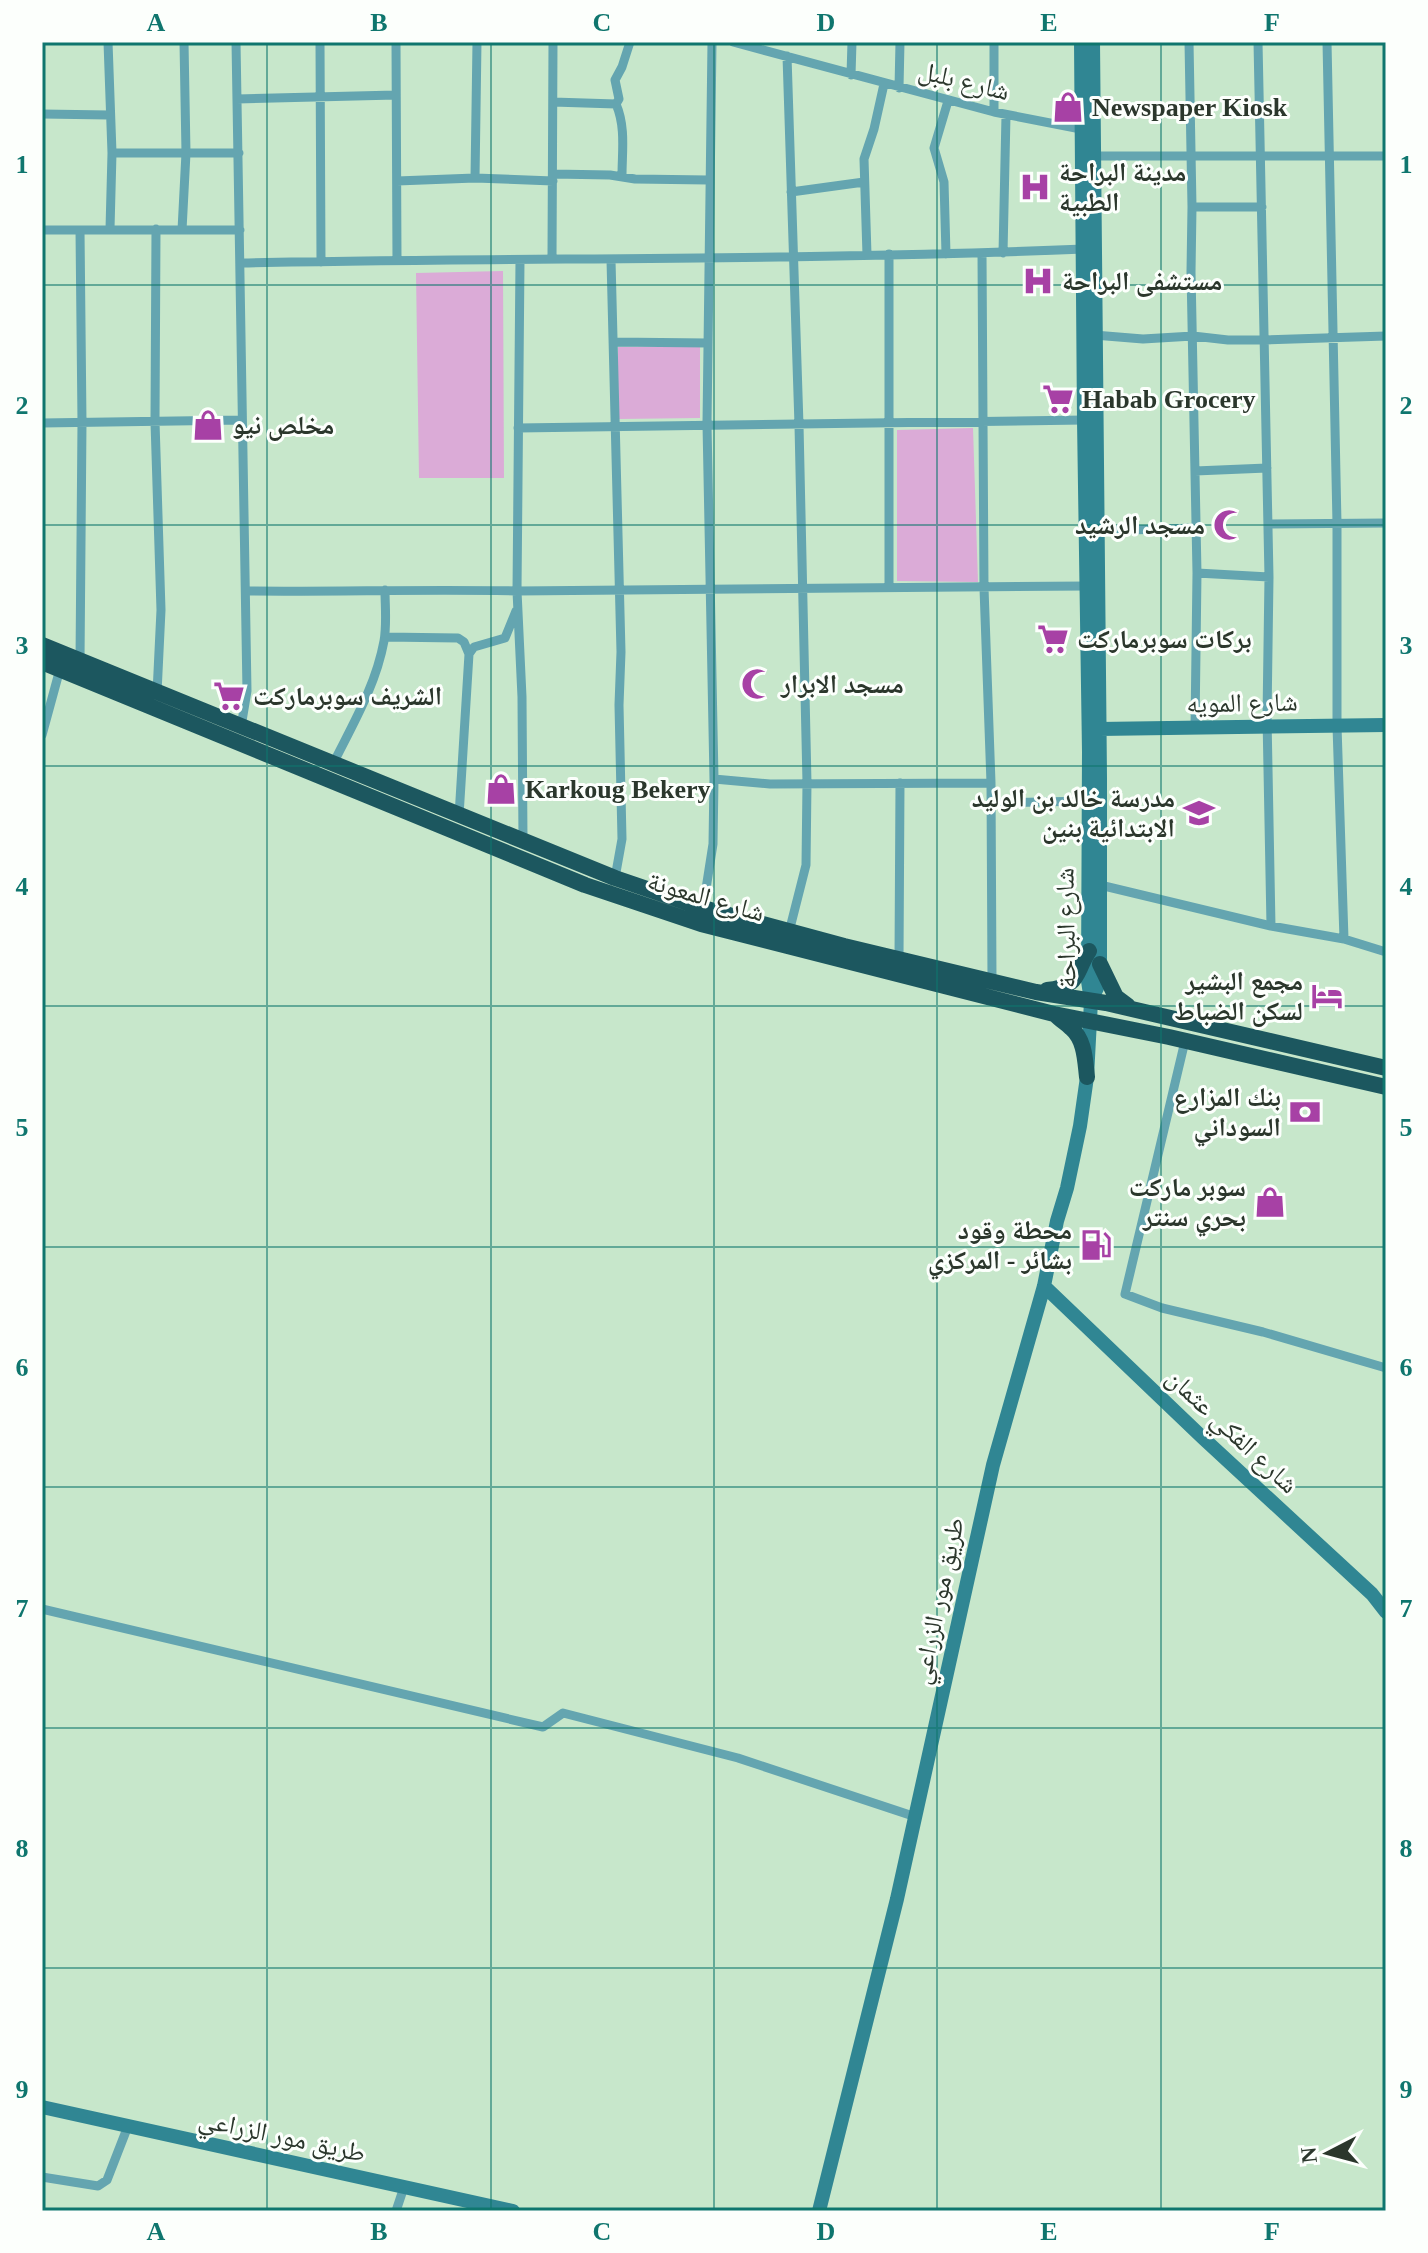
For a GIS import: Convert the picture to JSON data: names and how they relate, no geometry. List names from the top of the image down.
{
  "streets": {
    "highway": ["شارع المعونة"],
    "street": [
      "شارع بلبل",
      "شارع المويه",
      "شارع البراحة",
      "شارع الفكي عثمان",
      "طريق مور الزراعي"
    ]
  },
  "crossings": [
    ["شارع بلبل", "شارع البراحة"],
    ["شارع المويه", "شارع البراحة"],
    ["شارع المعونة", "شارع البراحة"],
    ["شارع المعونة", "طريق مور الزراعي"],
    ["شارع البراحة", "طريق مور الزراعي"],
    ["شارع الفكي عثمان", "طريق مور الزراعي"]
  ],
  "places": {
    "shop": [
      "Newspaper Kiosk",
      "مخلص نيو",
      "Karkoug Bekery",
      "سوبر ماركت بحري سنتر"
    ],
    "hospital": ["مدينة البراحة الطبية", "مستشفى البراحة"],
    "supermarket": ["Habab Grocery", "بركات سوبرماركت", "الشريف سوبرماركت"],
    "mosque": ["مسجد الرشيد", "مسجد الابرار"],
    "school or university": ["مدرسة خالد بن الوليد الابتدائية بنين"],
    "hotel": ["مجمع البشير لسكن الضباط"],
    "bank": ["بنك المزارع السوداني"],
    "fuel station": ["محطة وقود بشائر - المركزي"]
  },
  "north": "left",
  "grid": {
    "columns": [
      "A",
      "B",
      "C",
      "D",
      "E",
      "F"
    ],
    "rows": [
      "1",
      "2",
      "3",
      "4",
      "5",
      "6",
      "7",
      "8",
      "9"
    ]
  }
}
